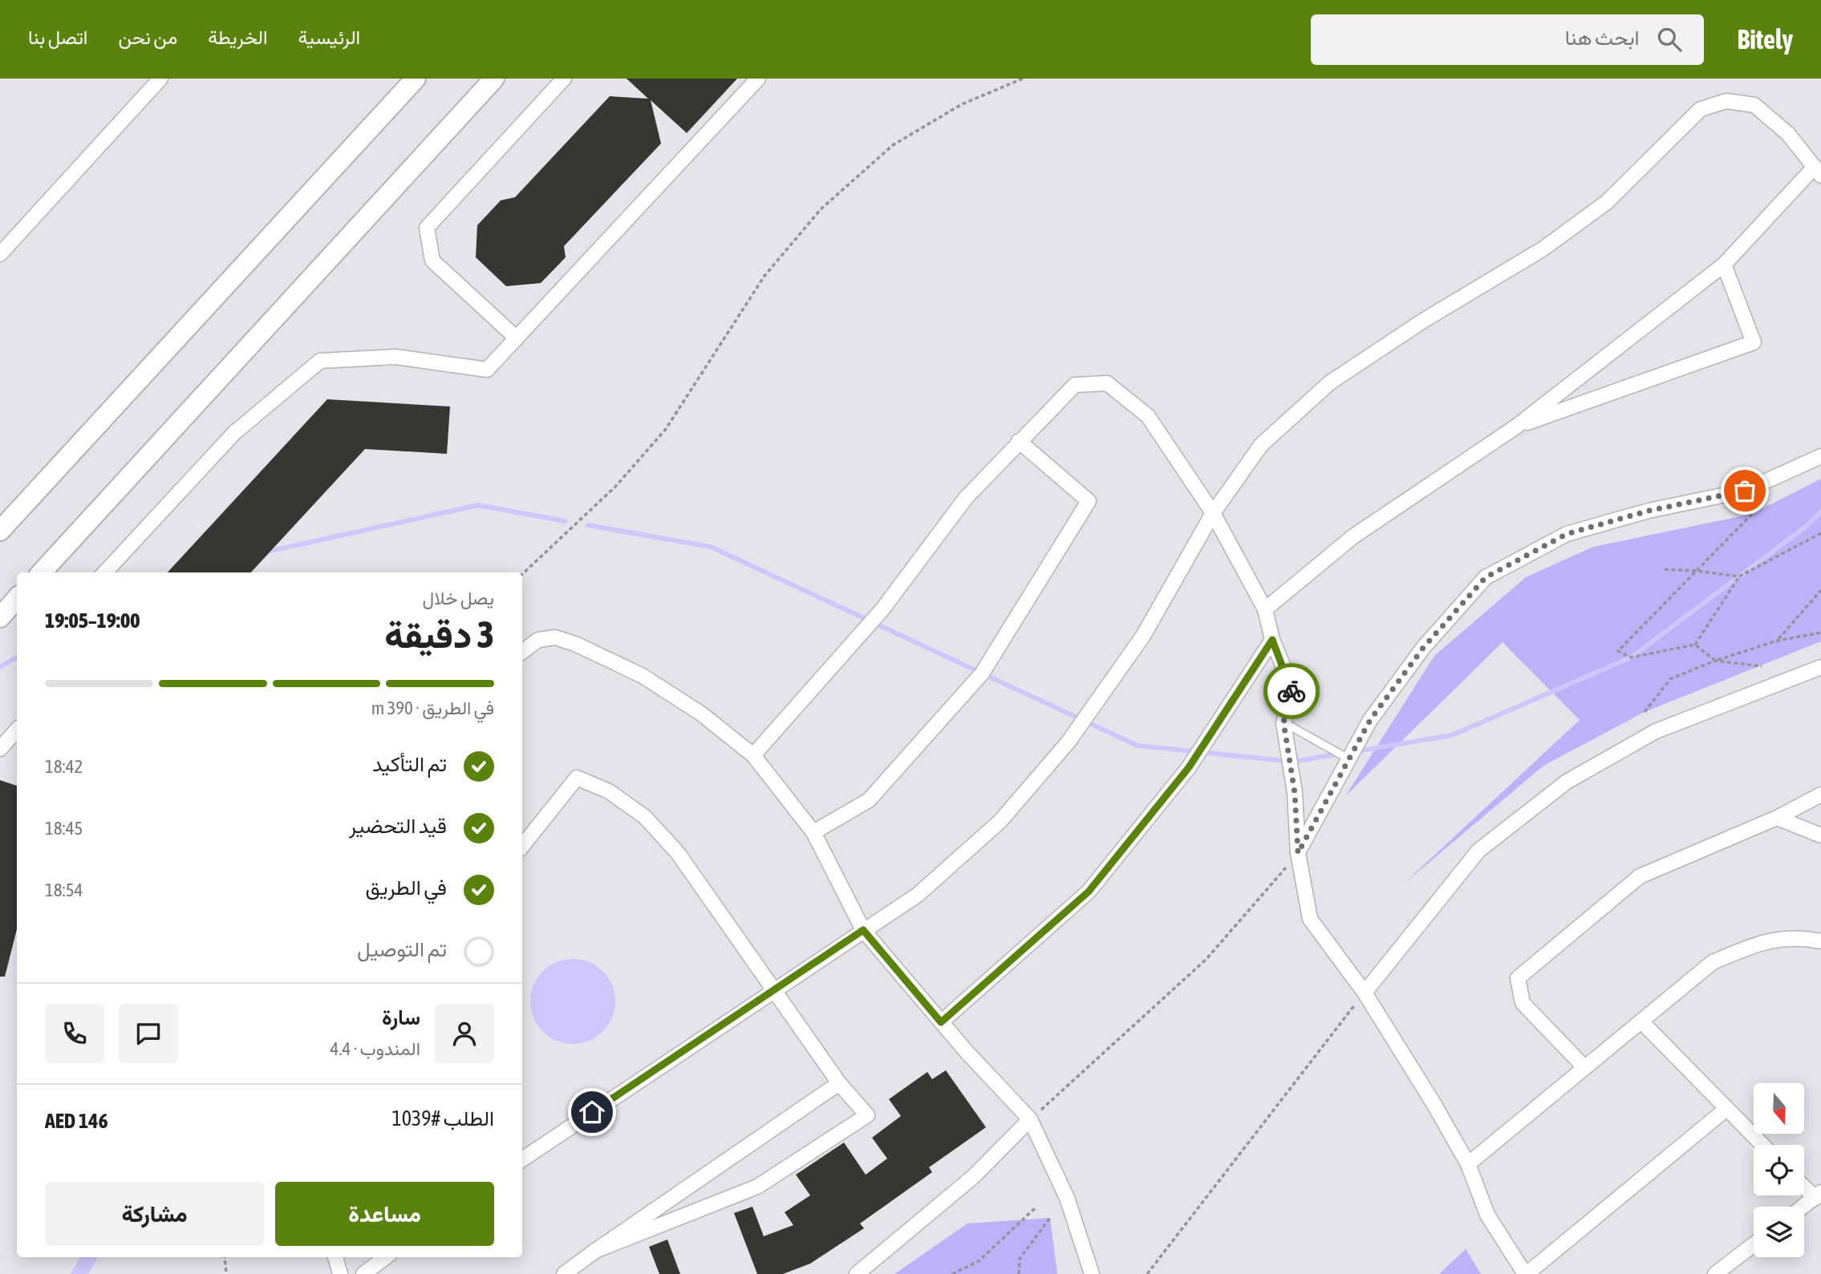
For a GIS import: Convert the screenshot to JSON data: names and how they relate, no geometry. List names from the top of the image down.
{
  "north": "bottom",
  "page": {
    "header": "Bitely",
    "search": "ابحث هنا",
    "nav": [
      "الرئيسية",
      "الخريطة",
      "من نحن",
      "اتصل بنا"
    ],
    "heading": ["3 دقيقة", "يصل خلال", "19:00–19:05"],
    "panel": [
      "سارة",
      "المندوب · 4.4",
      "الطلب #1039",
      "AED 146"
    ],
    "bar": "في الطريق · 390 m",
    "list": [
      ["تم التأكيد", "18:42"],
      ["قيد التحضير", "18:45"],
      ["في الطريق", "18:54"],
      "تم التوصيل"
    ],
    "buttons": ["مساعدة", "مشاركة"]
  }
}
